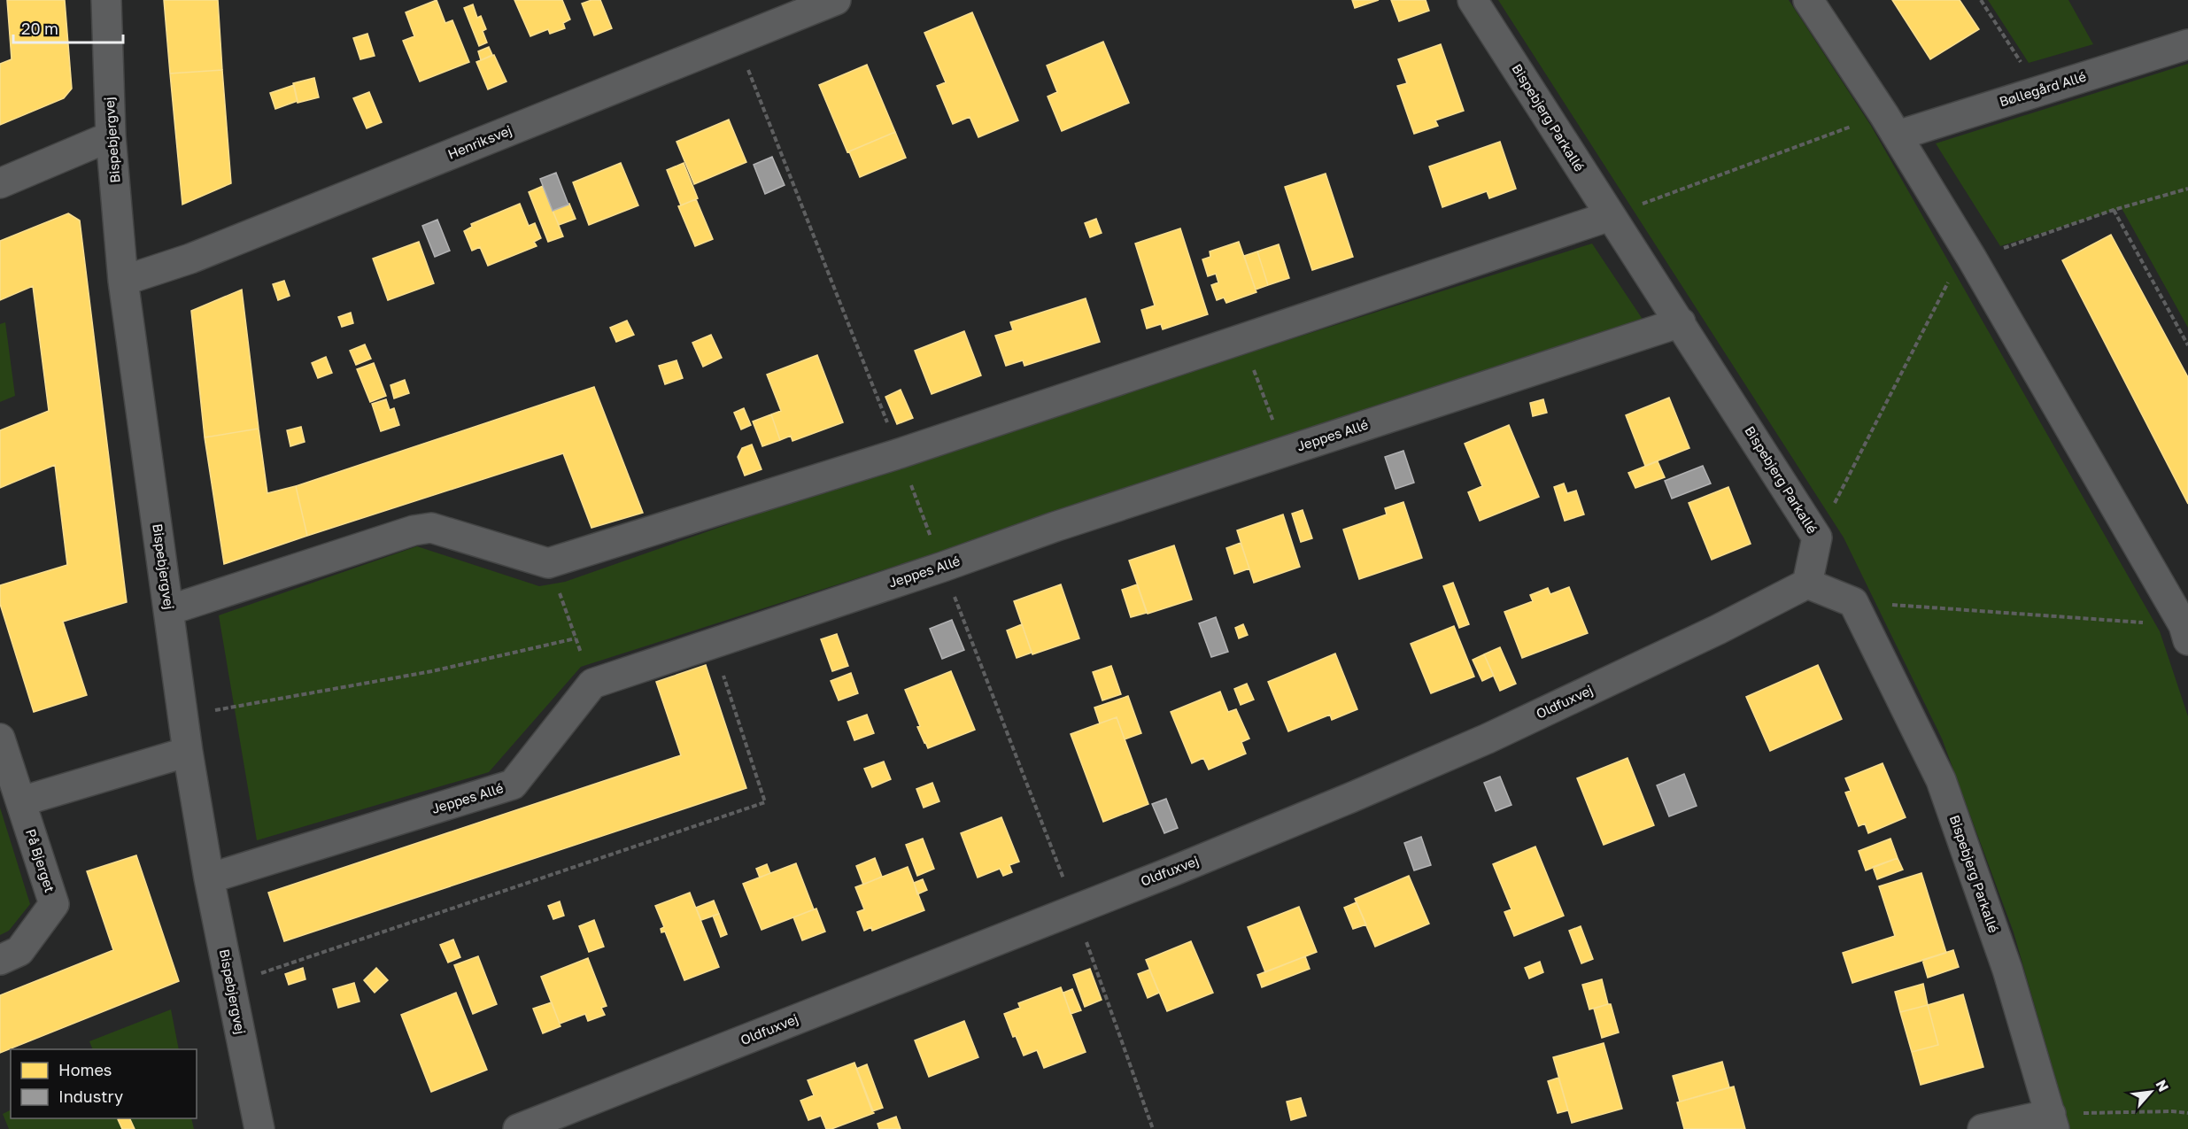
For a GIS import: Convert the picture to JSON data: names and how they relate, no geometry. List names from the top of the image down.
{
  "streets": {
    "street": [
      "Bøllegård Allé",
      "Bispebjerg Parkallé",
      "Bispebjergvej",
      "Henriksvej",
      "Jeppes Allé",
      "Oldfuxvej",
      "På Bjerget"
    ]
  },
  "crossings": [
    ["Bispebjerg Parkallé", "Jeppes Allé"],
    ["Bispebjerg Parkallé", "Oldfuxvej"],
    ["Bispebjergvej", "Henriksvej"],
    ["Bispebjergvej", "Jeppes Allé"]
  ],
  "legend": ["Homes", "Industry"],
  "scale_bar": "20 m",
  "north": "top right"
}
